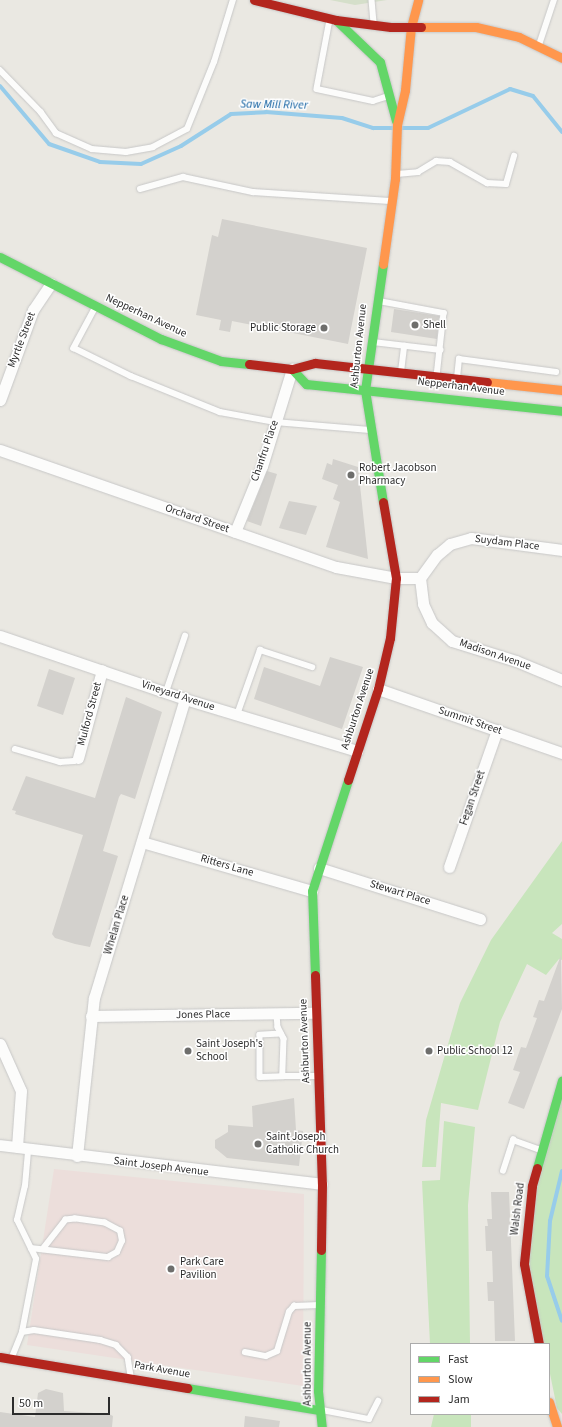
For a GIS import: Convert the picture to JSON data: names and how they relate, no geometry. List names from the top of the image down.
{
  "streets": {
    "main road": [
      "Nepperhan Avenue",
      "Ashburton Avenue",
      "Walsh Road",
      "Park Avenue"
    ],
    "street": [
      "Myrtle Street",
      "Chanfru Place",
      "Orchard Street",
      "Suydam Place",
      "Madison Avenue",
      "Vineyard Avenue",
      "Mulford Street",
      "Summit Street",
      "Fegan Street",
      "Ritters Lane",
      "Stewart Place",
      "Whelan Place",
      "Jones Place",
      "Saint Joseph Avenue"
    ]
  },
  "crossings": [
    ["Nepperhan Avenue", "Myrtle Street"],
    ["Nepperhan Avenue", "Ashburton Avenue"],
    ["Nepperhan Avenue", "Chanfru Place"],
    ["Ashburton Avenue", "Orchard Street"],
    ["Ashburton Avenue", "Vineyard Avenue"],
    ["Ashburton Avenue", "Summit Street"],
    ["Ashburton Avenue", "Ritters Lane"],
    ["Ashburton Avenue", "Stewart Place"],
    ["Ashburton Avenue", "Jones Place"],
    ["Ashburton Avenue", "Saint Joseph Avenue"],
    ["Ashburton Avenue", "Park Avenue"],
    ["Chanfru Place", "Orchard Street"],
    ["Suydam Place", "Madison Avenue"],
    ["Vineyard Avenue", "Mulford Street"],
    ["Vineyard Avenue", "Whelan Place"],
    ["Summit Street", "Fegan Street"],
    ["Ritters Lane", "Whelan Place"],
    ["Whelan Place", "Jones Place"],
    ["Whelan Place", "Saint Joseph Avenue"]
  ],
  "water": ["Saw Mill River"],
  "places": [
    "Shell",
    "Public Storage",
    "Robert Jacobson Pharmacy",
    "Saint Joseph's School",
    "Public School 12",
    "Saint Joseph Catholic Church",
    "Park Care Pavilion"
  ],
  "legend": ["Fast", "Slow", "Jam"],
  "scale_bar": "50 m"
}
